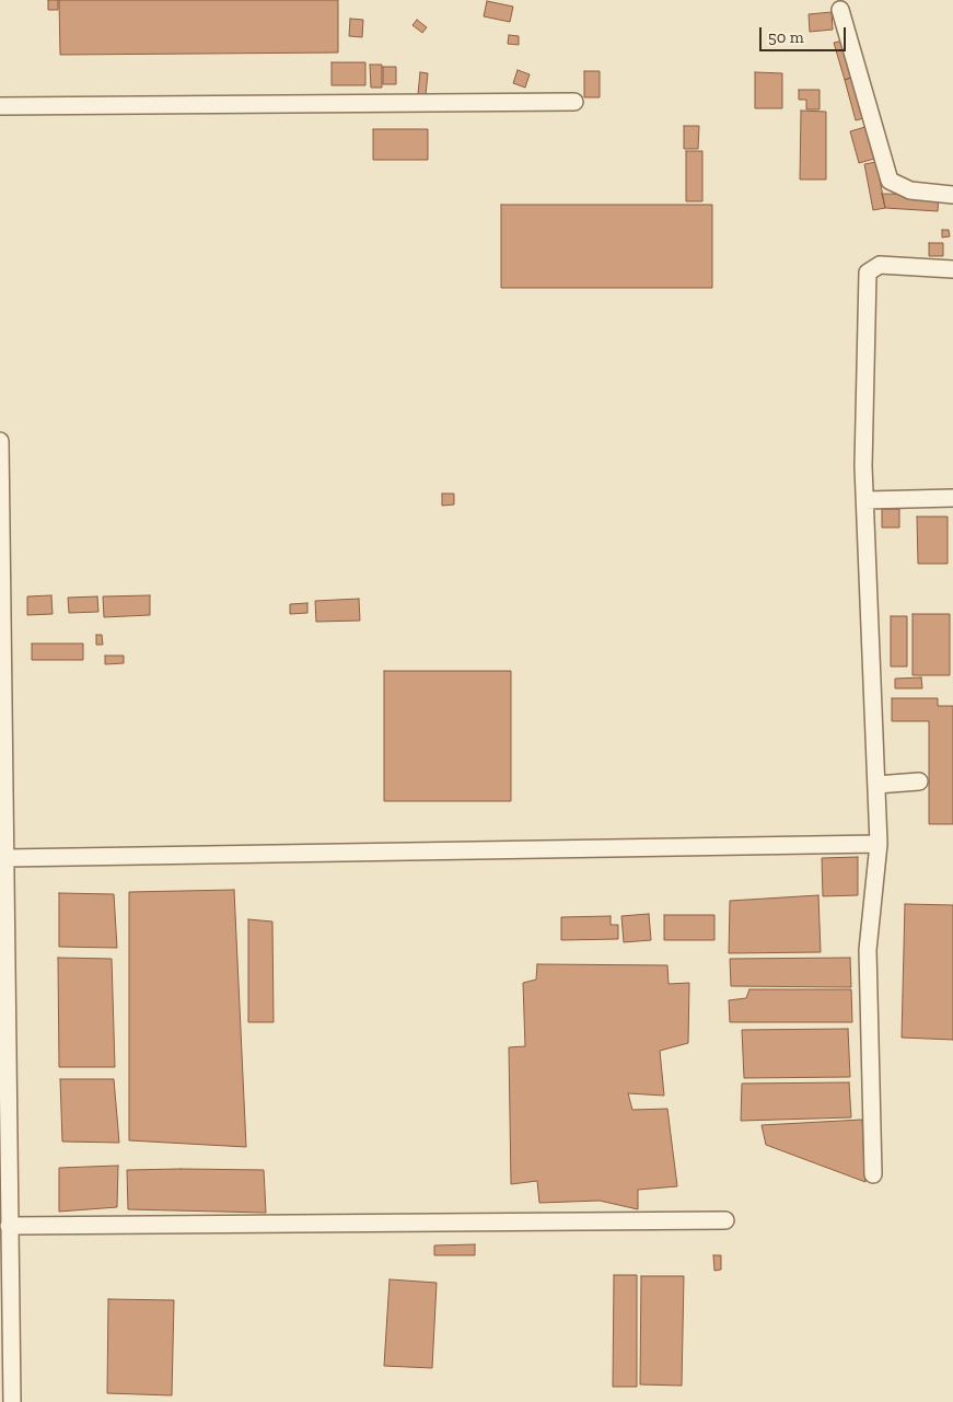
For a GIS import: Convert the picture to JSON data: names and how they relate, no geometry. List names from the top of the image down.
{
  "scale_bar": "50 m"
}
